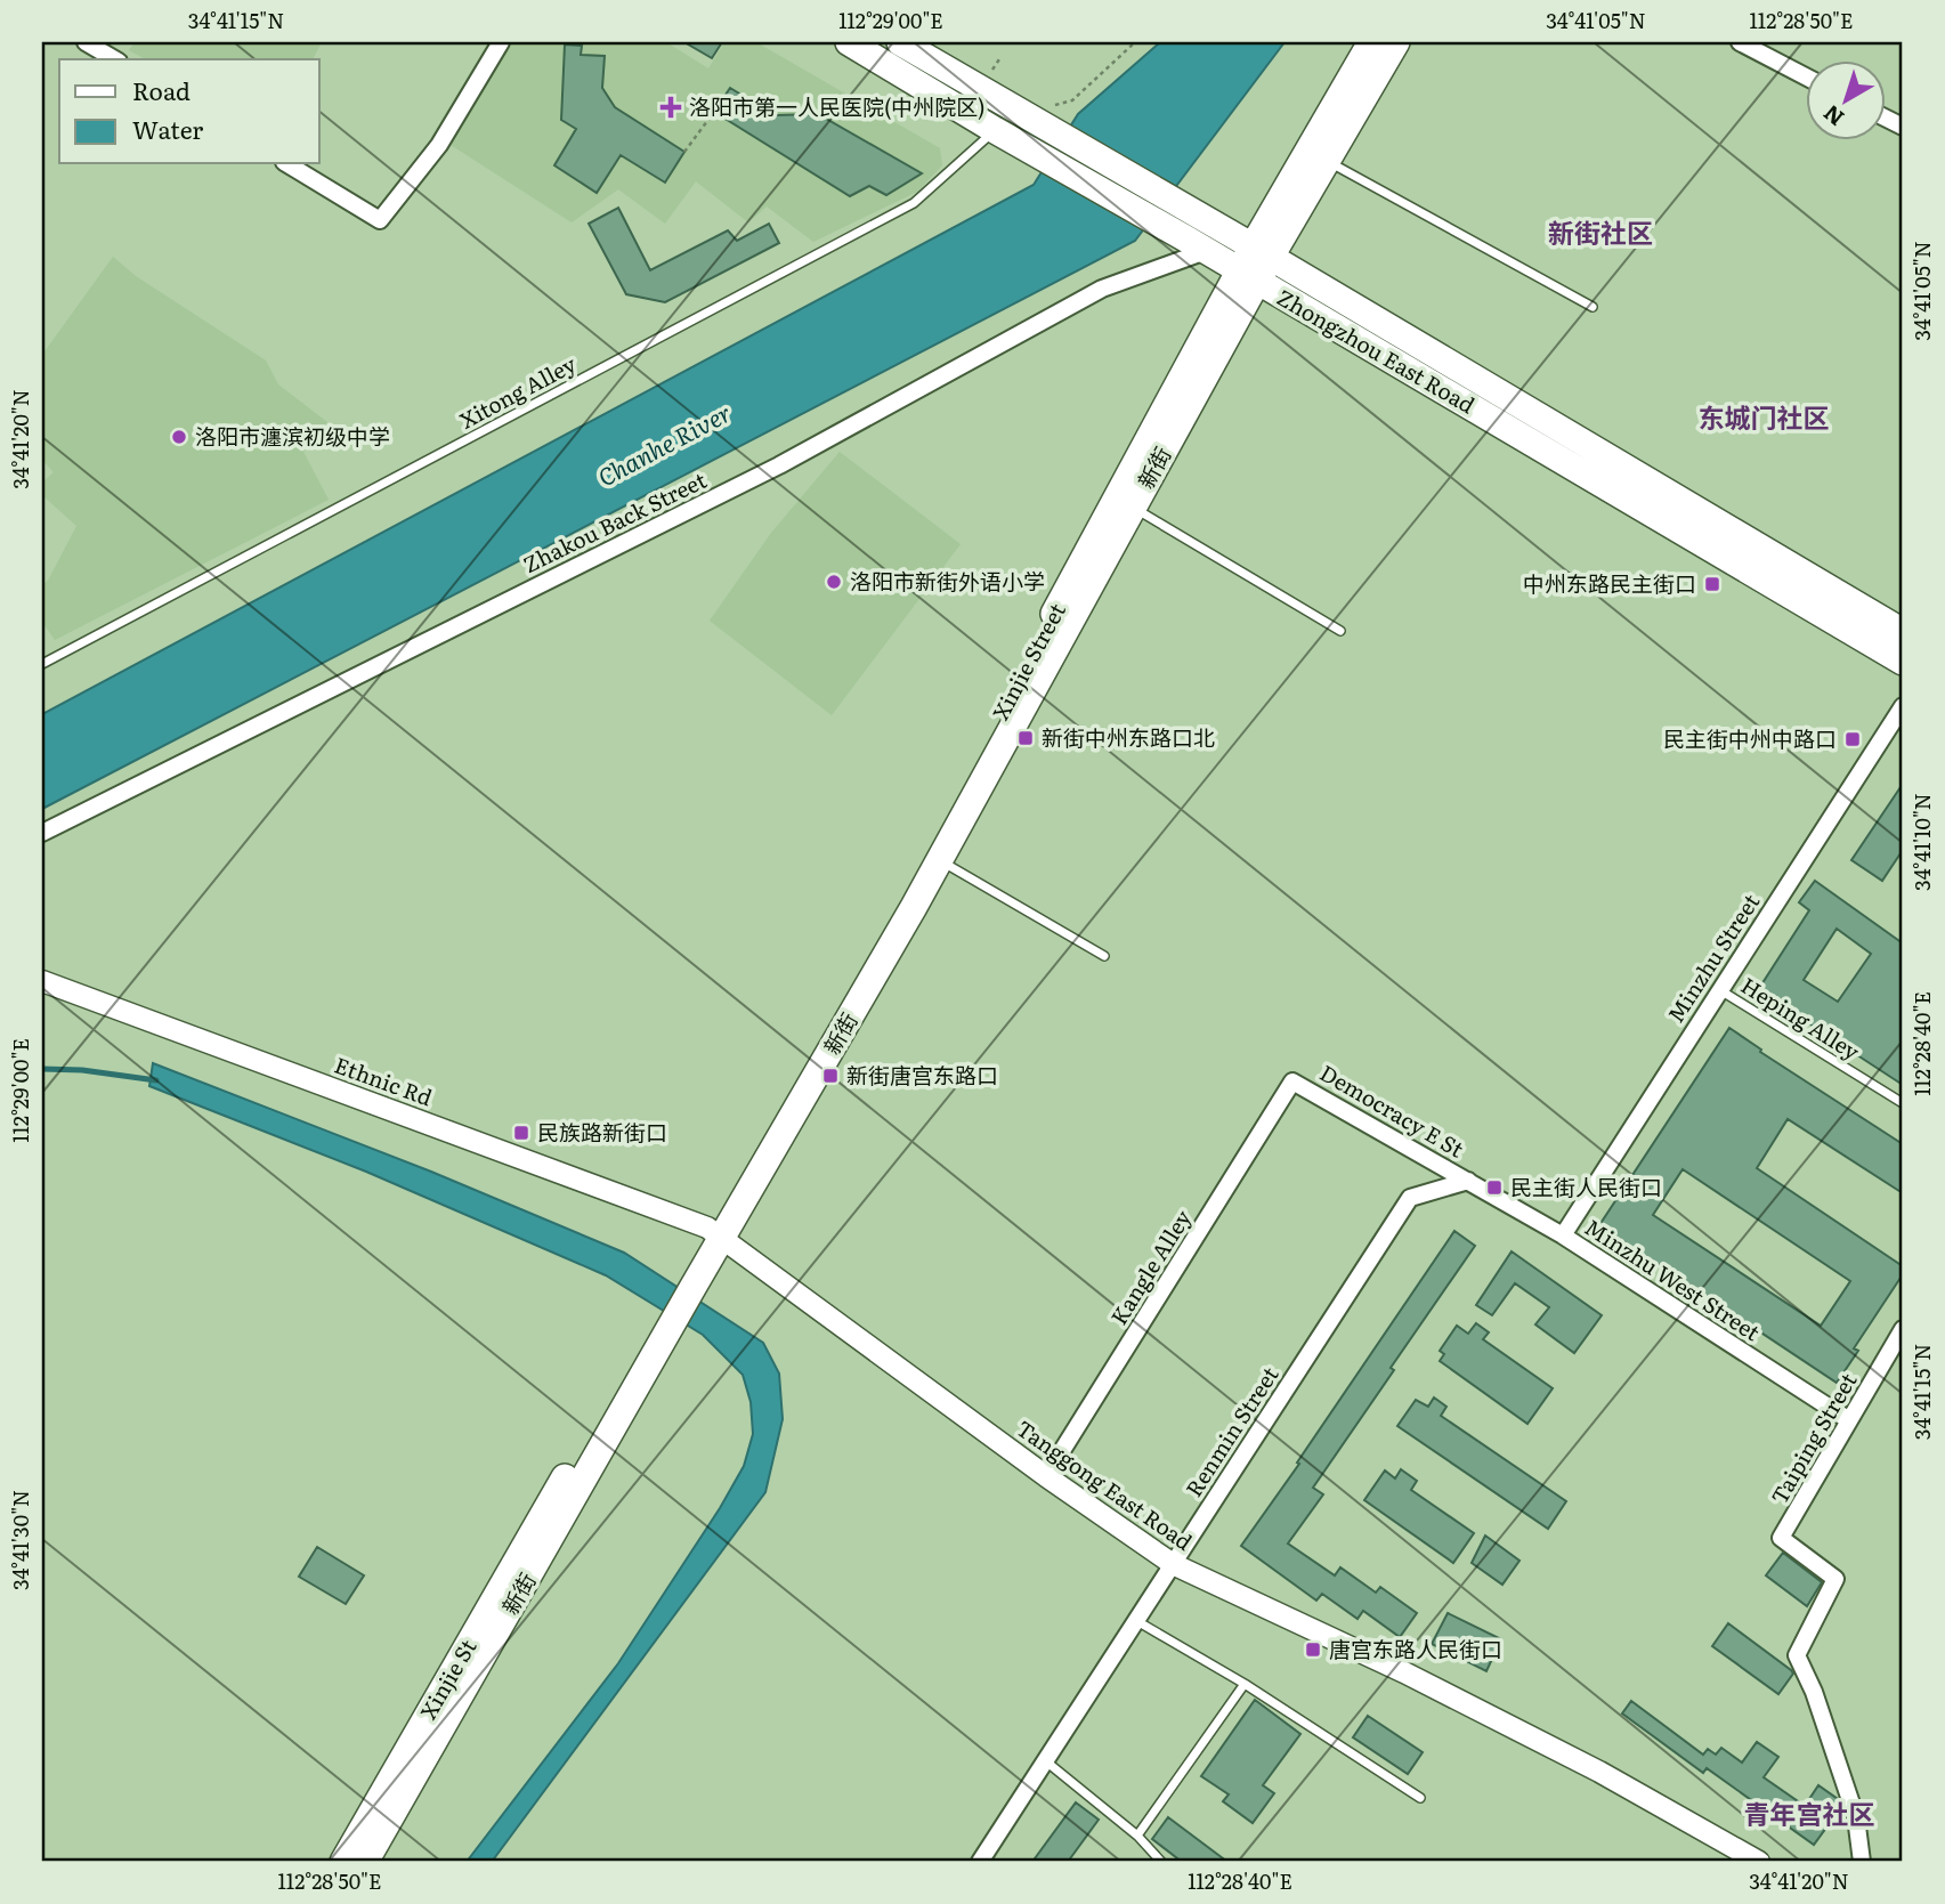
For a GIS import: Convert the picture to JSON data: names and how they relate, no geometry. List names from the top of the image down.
{
  "streets": {
    "main road": [
      "Zhongzhou East Road",
      "新街",
      "Xinjie Street",
      "Xinjie St"
    ],
    "street": [
      "Zhakou Back Street",
      "Minzhu Street",
      "Ethnic Rd",
      "Democracy E St",
      "Kangle Alley",
      "Minzhu West Street",
      "Renmin Street",
      "Taiping Street",
      "Tanggong East Road"
    ],
    "lane": ["Xitong Alley", "Heping Alley"]
  },
  "crossings": [
    ["Zhongzhou East Road", "Xitong Alley"],
    ["Zhongzhou East Road", "新街"],
    ["Zhongzhou East Road", "Zhakou Back Street"],
    ["Zhongzhou East Road", "Xinjie Street"],
    ["新街", "Xinjie Street"],
    ["新街", "Ethnic Rd"],
    ["新街", "Tanggong East Road"],
    ["新街", "Xinjie St"],
    ["Xinjie Street", "Ethnic Rd"],
    ["Xinjie Street", "Tanggong East Road"],
    ["Minzhu Street", "Heping Alley"],
    ["Minzhu Street", "Minzhu West Street"],
    ["Ethnic Rd", "Tanggong East Road"],
    ["Democracy E St", "Kangle Alley"],
    ["Democracy E St", "Minzhu West Street"],
    ["Democracy E St", "Renmin Street"],
    ["Kangle Alley", "Tanggong East Road"],
    ["Minzhu West Street", "Renmin Street"],
    ["Minzhu West Street", "Taiping Street"],
    ["Renmin Street", "Tanggong East Road"]
  ],
  "districts": ["新街社区", "东城门社区", "青年宫社区"],
  "water": ["Chanhe River"],
  "places": {
    "health": ["洛阳市第一人民医院(中州院区)"],
    "other": ["洛阳市瀍滨初级中学", "洛阳市新街外语小学"],
    "transit": [
      "中州东路民主街口",
      "新街中州东路口北",
      "民主街中州中路口",
      "新街唐宫东路口",
      "民族路新街口",
      "民主街人民街口",
      "唐宫东路人民街口"
    ]
  },
  "legend": ["Road", "Water"],
  "north": "bottom left",
  "coordinates": [
    "34°41'15\"N",
    "112°29'00\"E",
    "34°41'05\"N",
    "112°28'50\"E",
    "34°41'20\"N",
    "34°41'10\"N",
    "112°28'40\"E",
    "34°41'30\"N"
  ]
}
